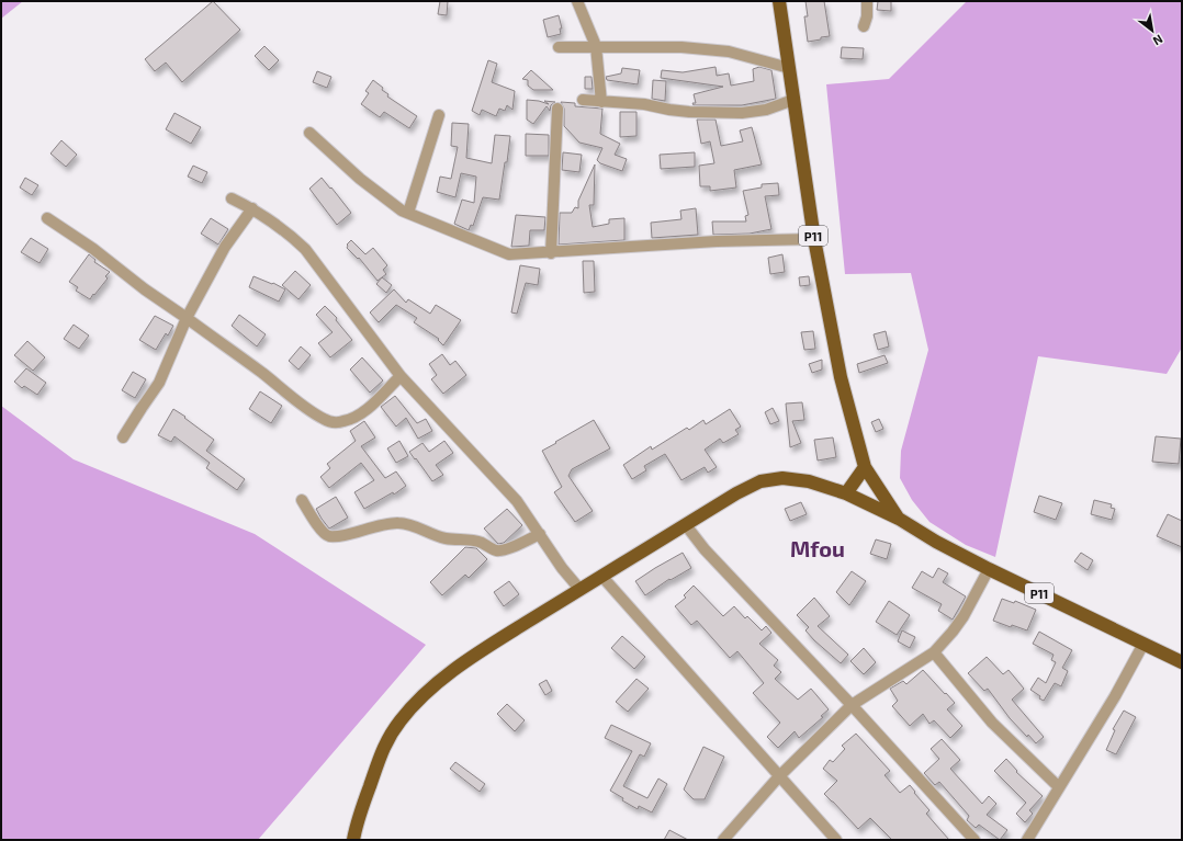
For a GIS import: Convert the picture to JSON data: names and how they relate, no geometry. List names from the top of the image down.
{
  "streets": {
    "main road": ["P11"]
  },
  "districts": ["Mfou"],
  "north": "bottom right"
}
